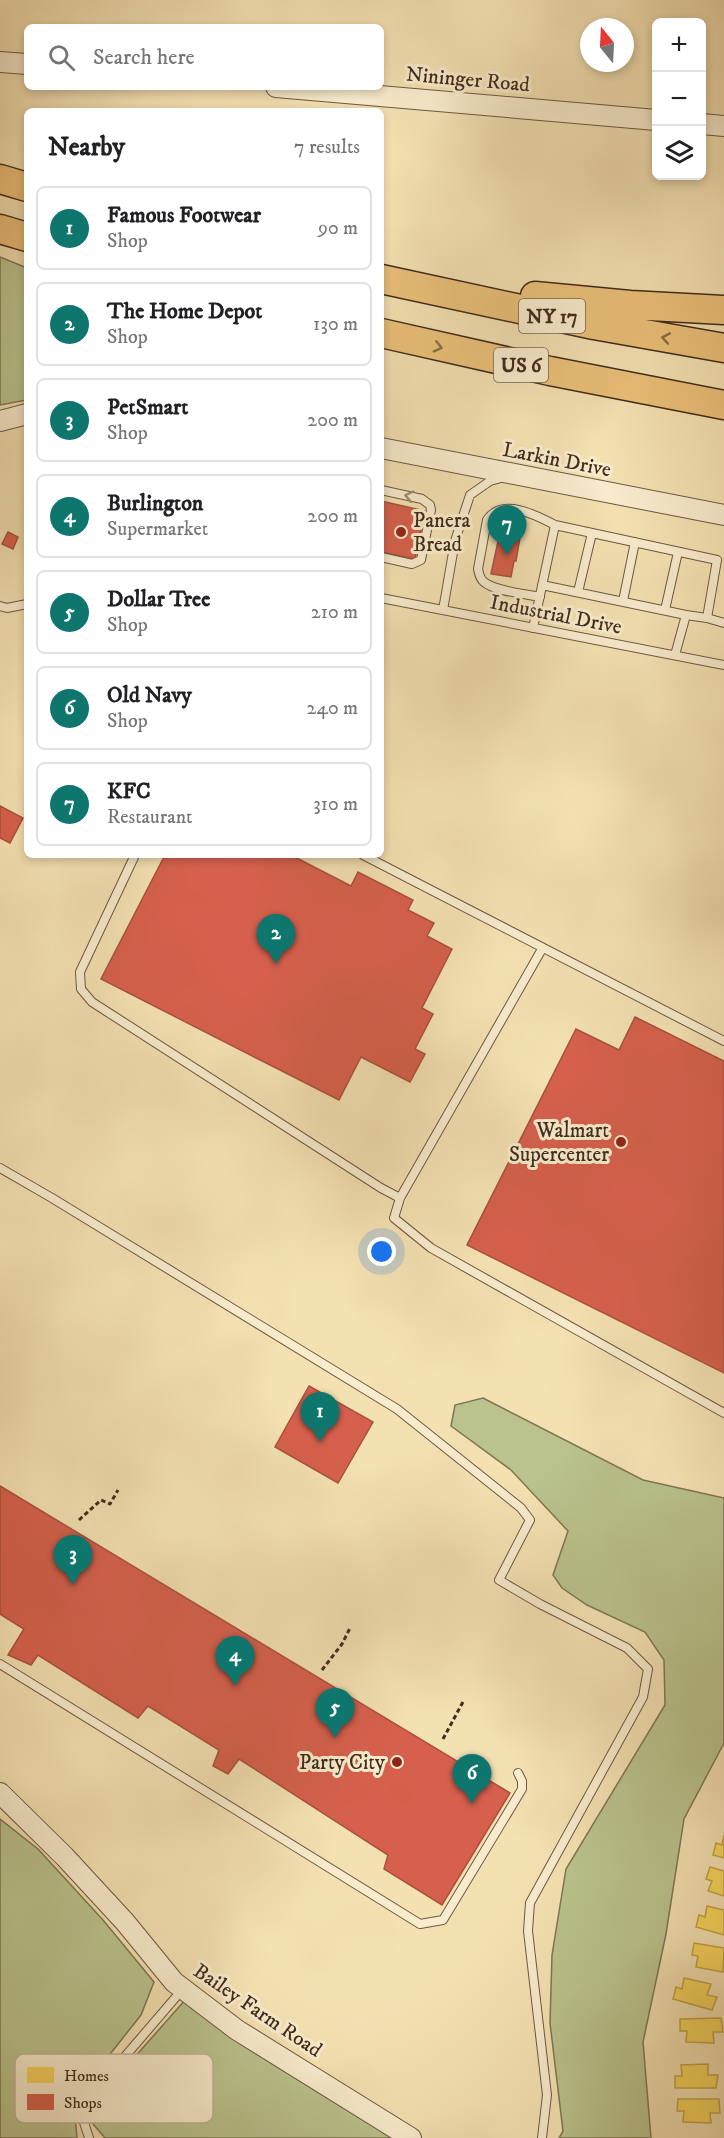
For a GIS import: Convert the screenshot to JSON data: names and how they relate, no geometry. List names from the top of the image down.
{
  "streets": {
    "highway": ["NY 17", "US 6"],
    "street": ["Nininger Road", "Larkin Drive", "Bailey Farm Road"],
    "lane": ["Industrial Drive"]
  },
  "places": ["Panera Bread", "Walmart Supercenter", "Party City"],
  "legend": ["Homes", "Shops"],
  "north": "top",
  "page": {
    "map_buttons": ["+", "−"],
    "search": "Search here",
    "heading": ["Nearby", "7 results"],
    "list": [
      {
        "mark": "1",
        "name": "Famous Footwear",
        "note": "Shop",
        "value": "90 m"
      },
      {
        "mark": "2",
        "name": "The Home Depot",
        "note": "Shop",
        "value": "130 m"
      },
      {
        "mark": "3",
        "name": "PetSmart",
        "note": "Shop",
        "value": "200 m"
      },
      {
        "mark": "4",
        "name": "Burlington",
        "note": "Supermarket",
        "value": "200 m"
      },
      {
        "mark": "5",
        "name": "Dollar Tree",
        "note": "Shop",
        "value": "210 m"
      },
      {
        "mark": "6",
        "name": "Old Navy",
        "note": "Shop",
        "value": "240 m"
      },
      {
        "mark": "7",
        "name": "KFC",
        "note": "Restaurant",
        "value": "310 m"
      }
    ],
    "pins": [
      "7",
      "2",
      "1",
      "3",
      "4",
      "5",
      "6"
    ]
  }
}
